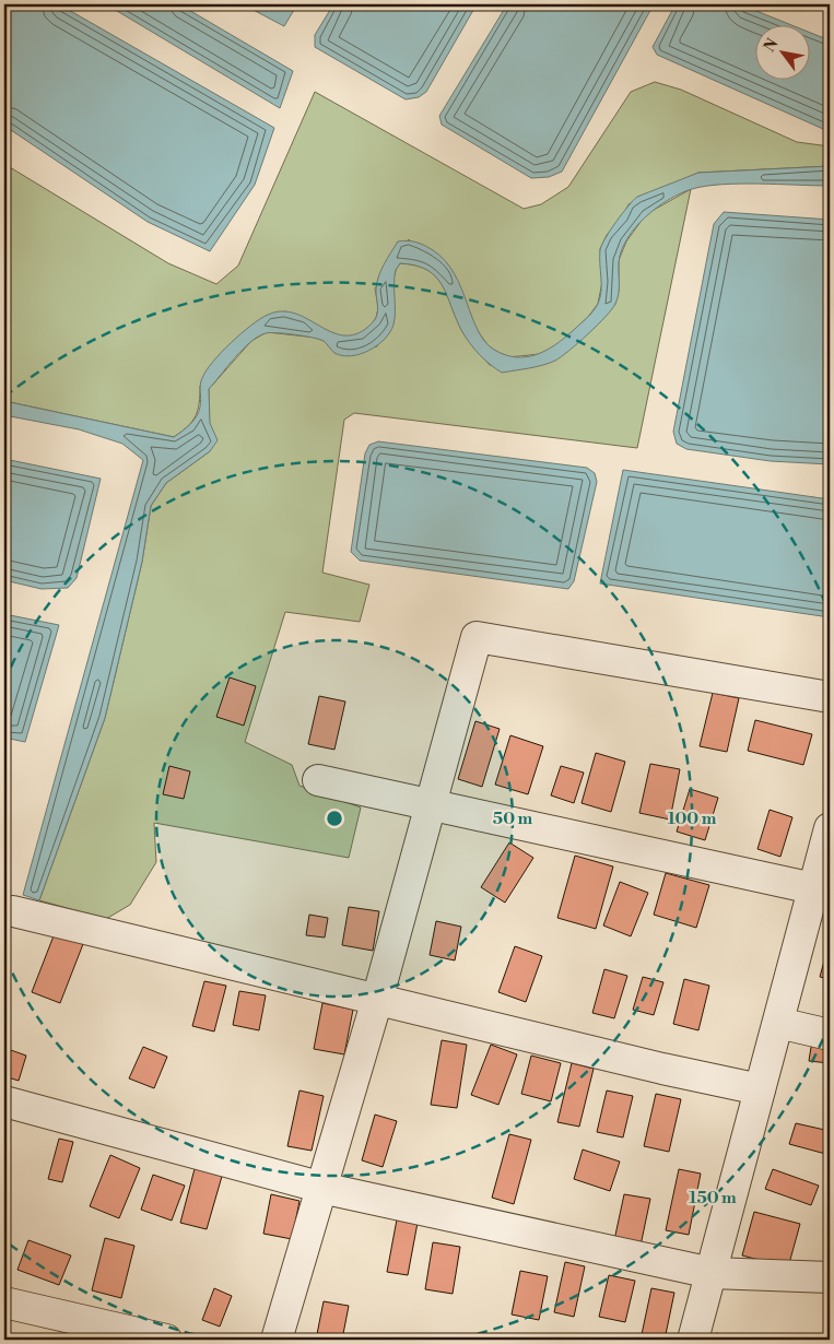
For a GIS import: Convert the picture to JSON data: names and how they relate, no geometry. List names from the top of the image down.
{
  "north": "top left",
  "rings": ["50 m", "100 m", "150 m"]
}
